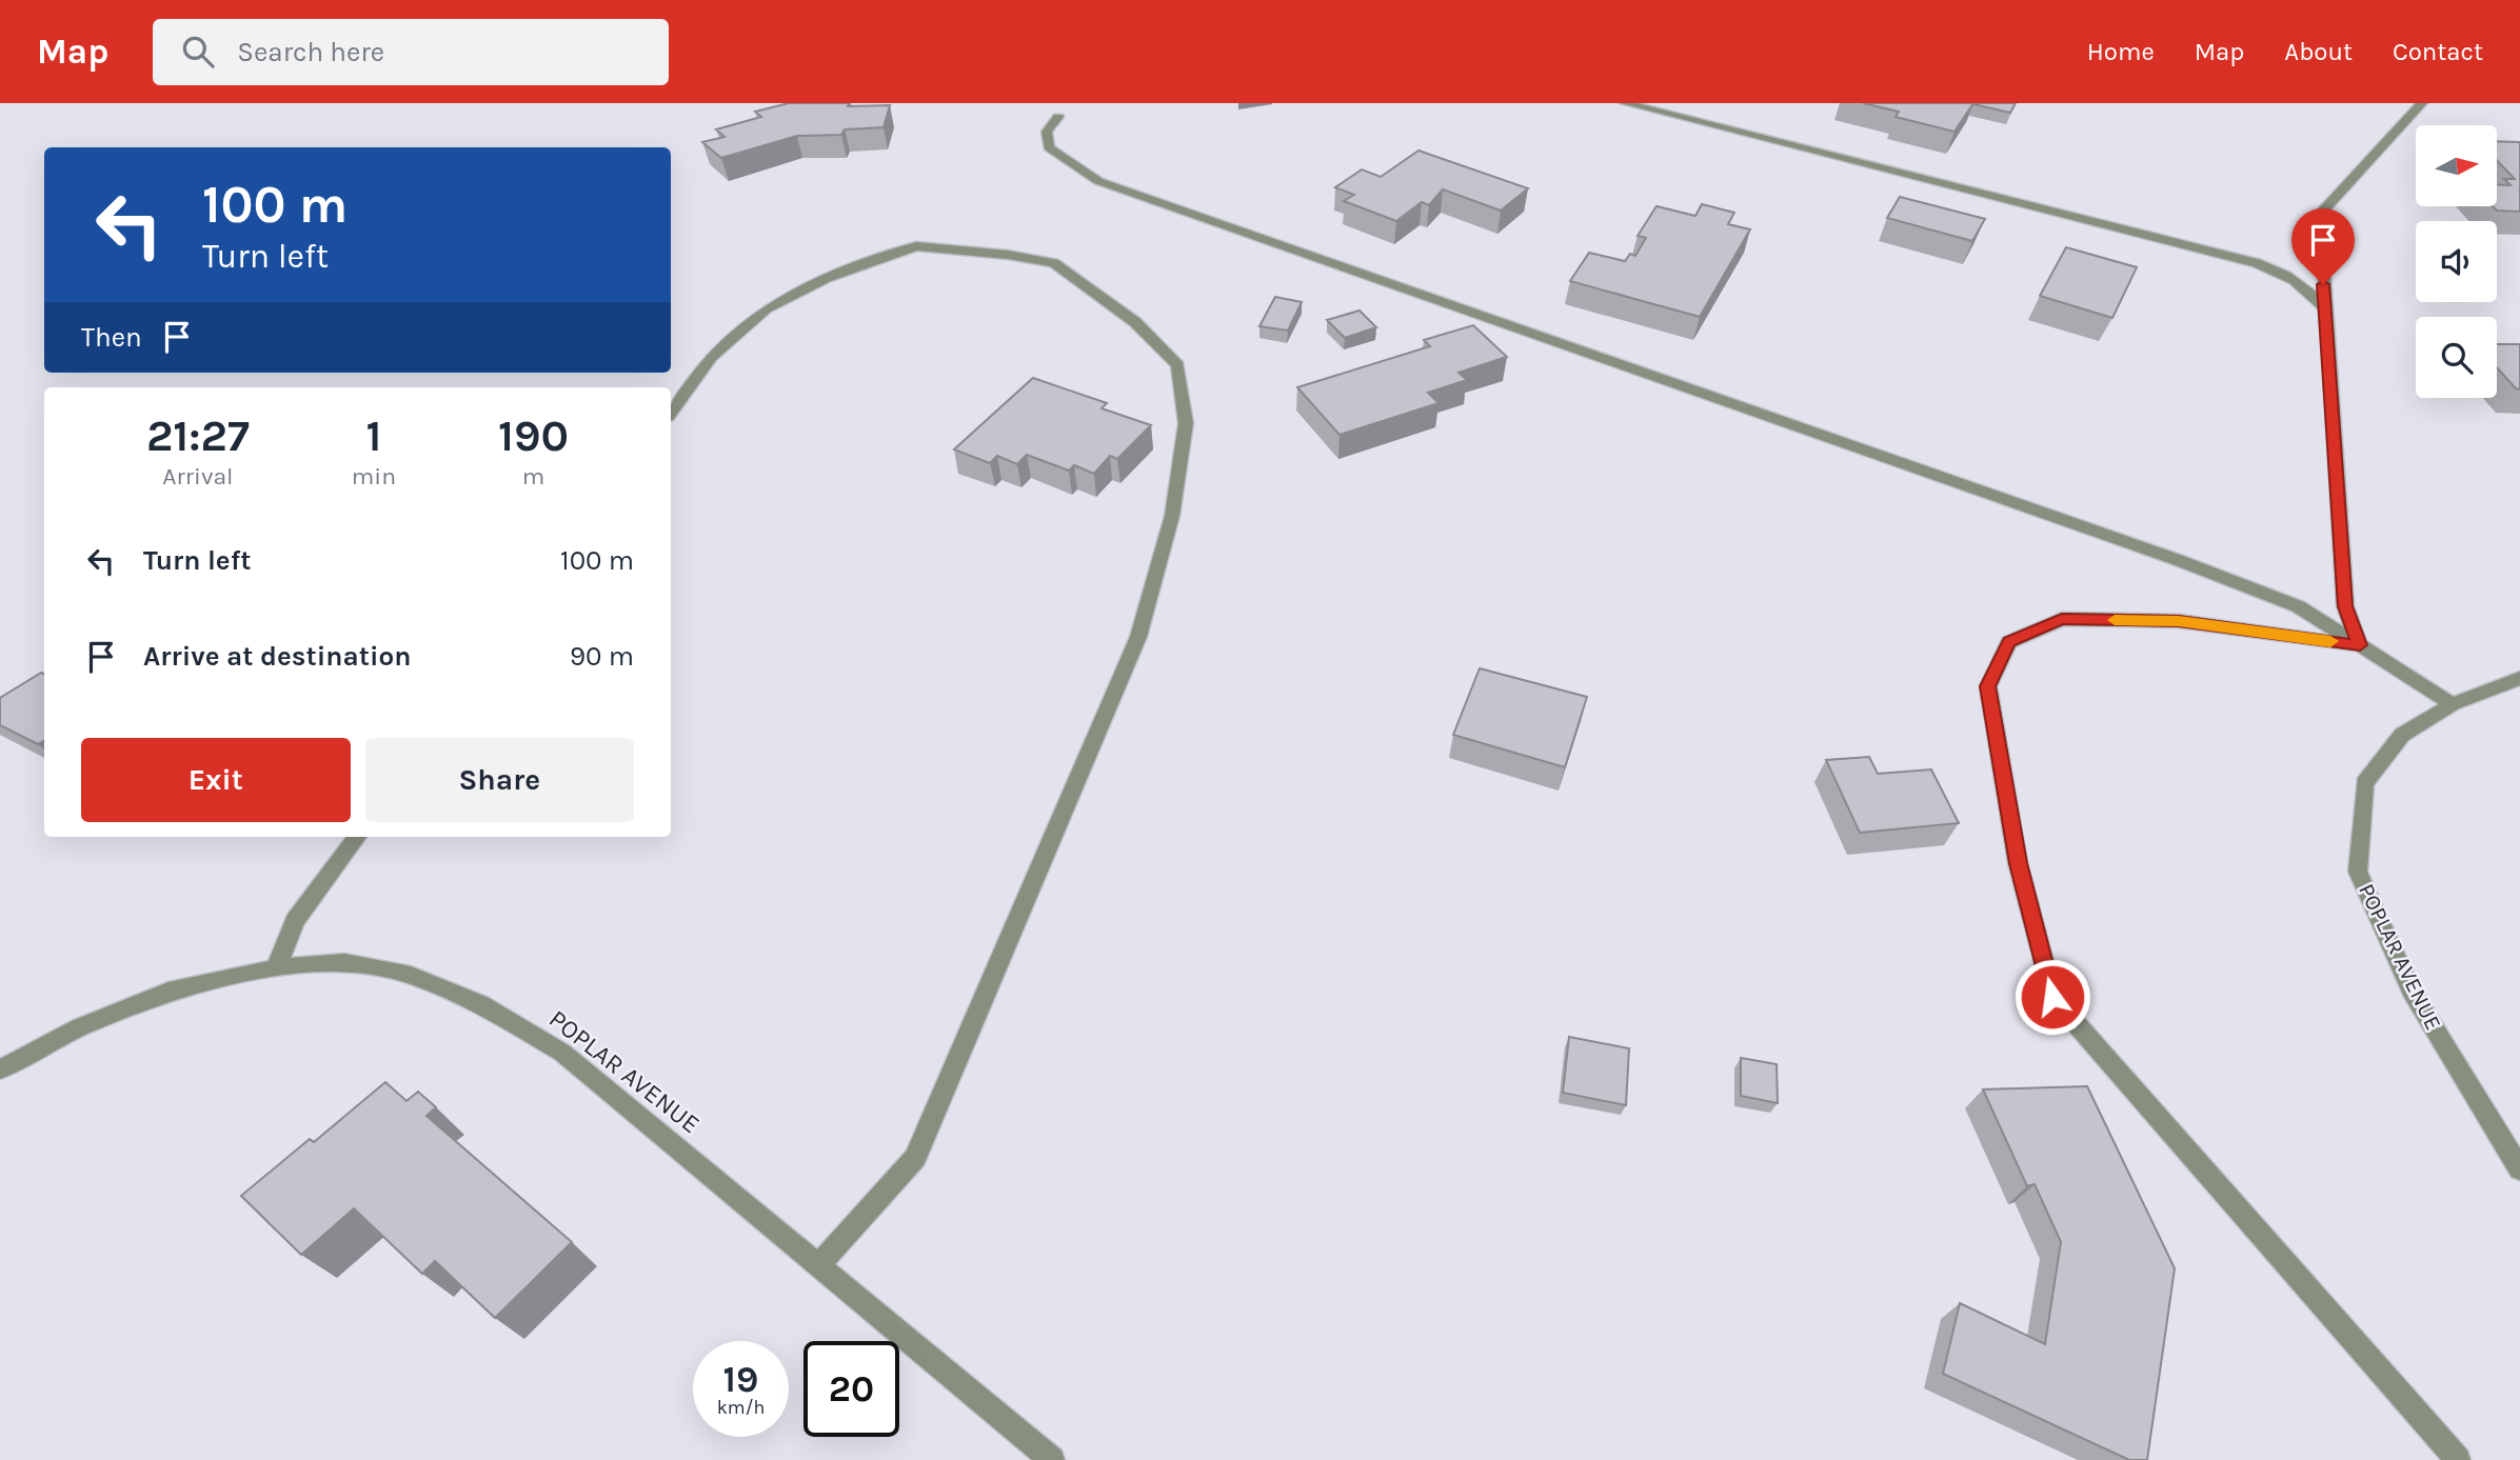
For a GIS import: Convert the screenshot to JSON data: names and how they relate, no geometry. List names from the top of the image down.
{
  "streets": {
    "street": ["POPLAR AVENUE"]
  },
  "north": "right",
  "page": {
    "header": "Map",
    "search": "Search here",
    "nav": [
      "Home",
      "Map",
      "About",
      "Contact"
    ],
    "turn": ["100 m", "Turn left"],
    "then": "Then",
    "eta": [
      "21:27",
      "Arrival",
      "1",
      "min",
      "190",
      "m"
    ],
    "list": [
      {
        "name": "Turn left",
        "value": "100 m"
      },
      {
        "name": "Arrive at destination",
        "value": "90 m"
      }
    ],
    "buttons": ["Exit", "Share"],
    "speed": "19 km/h",
    "limit": "20"
  }
}
